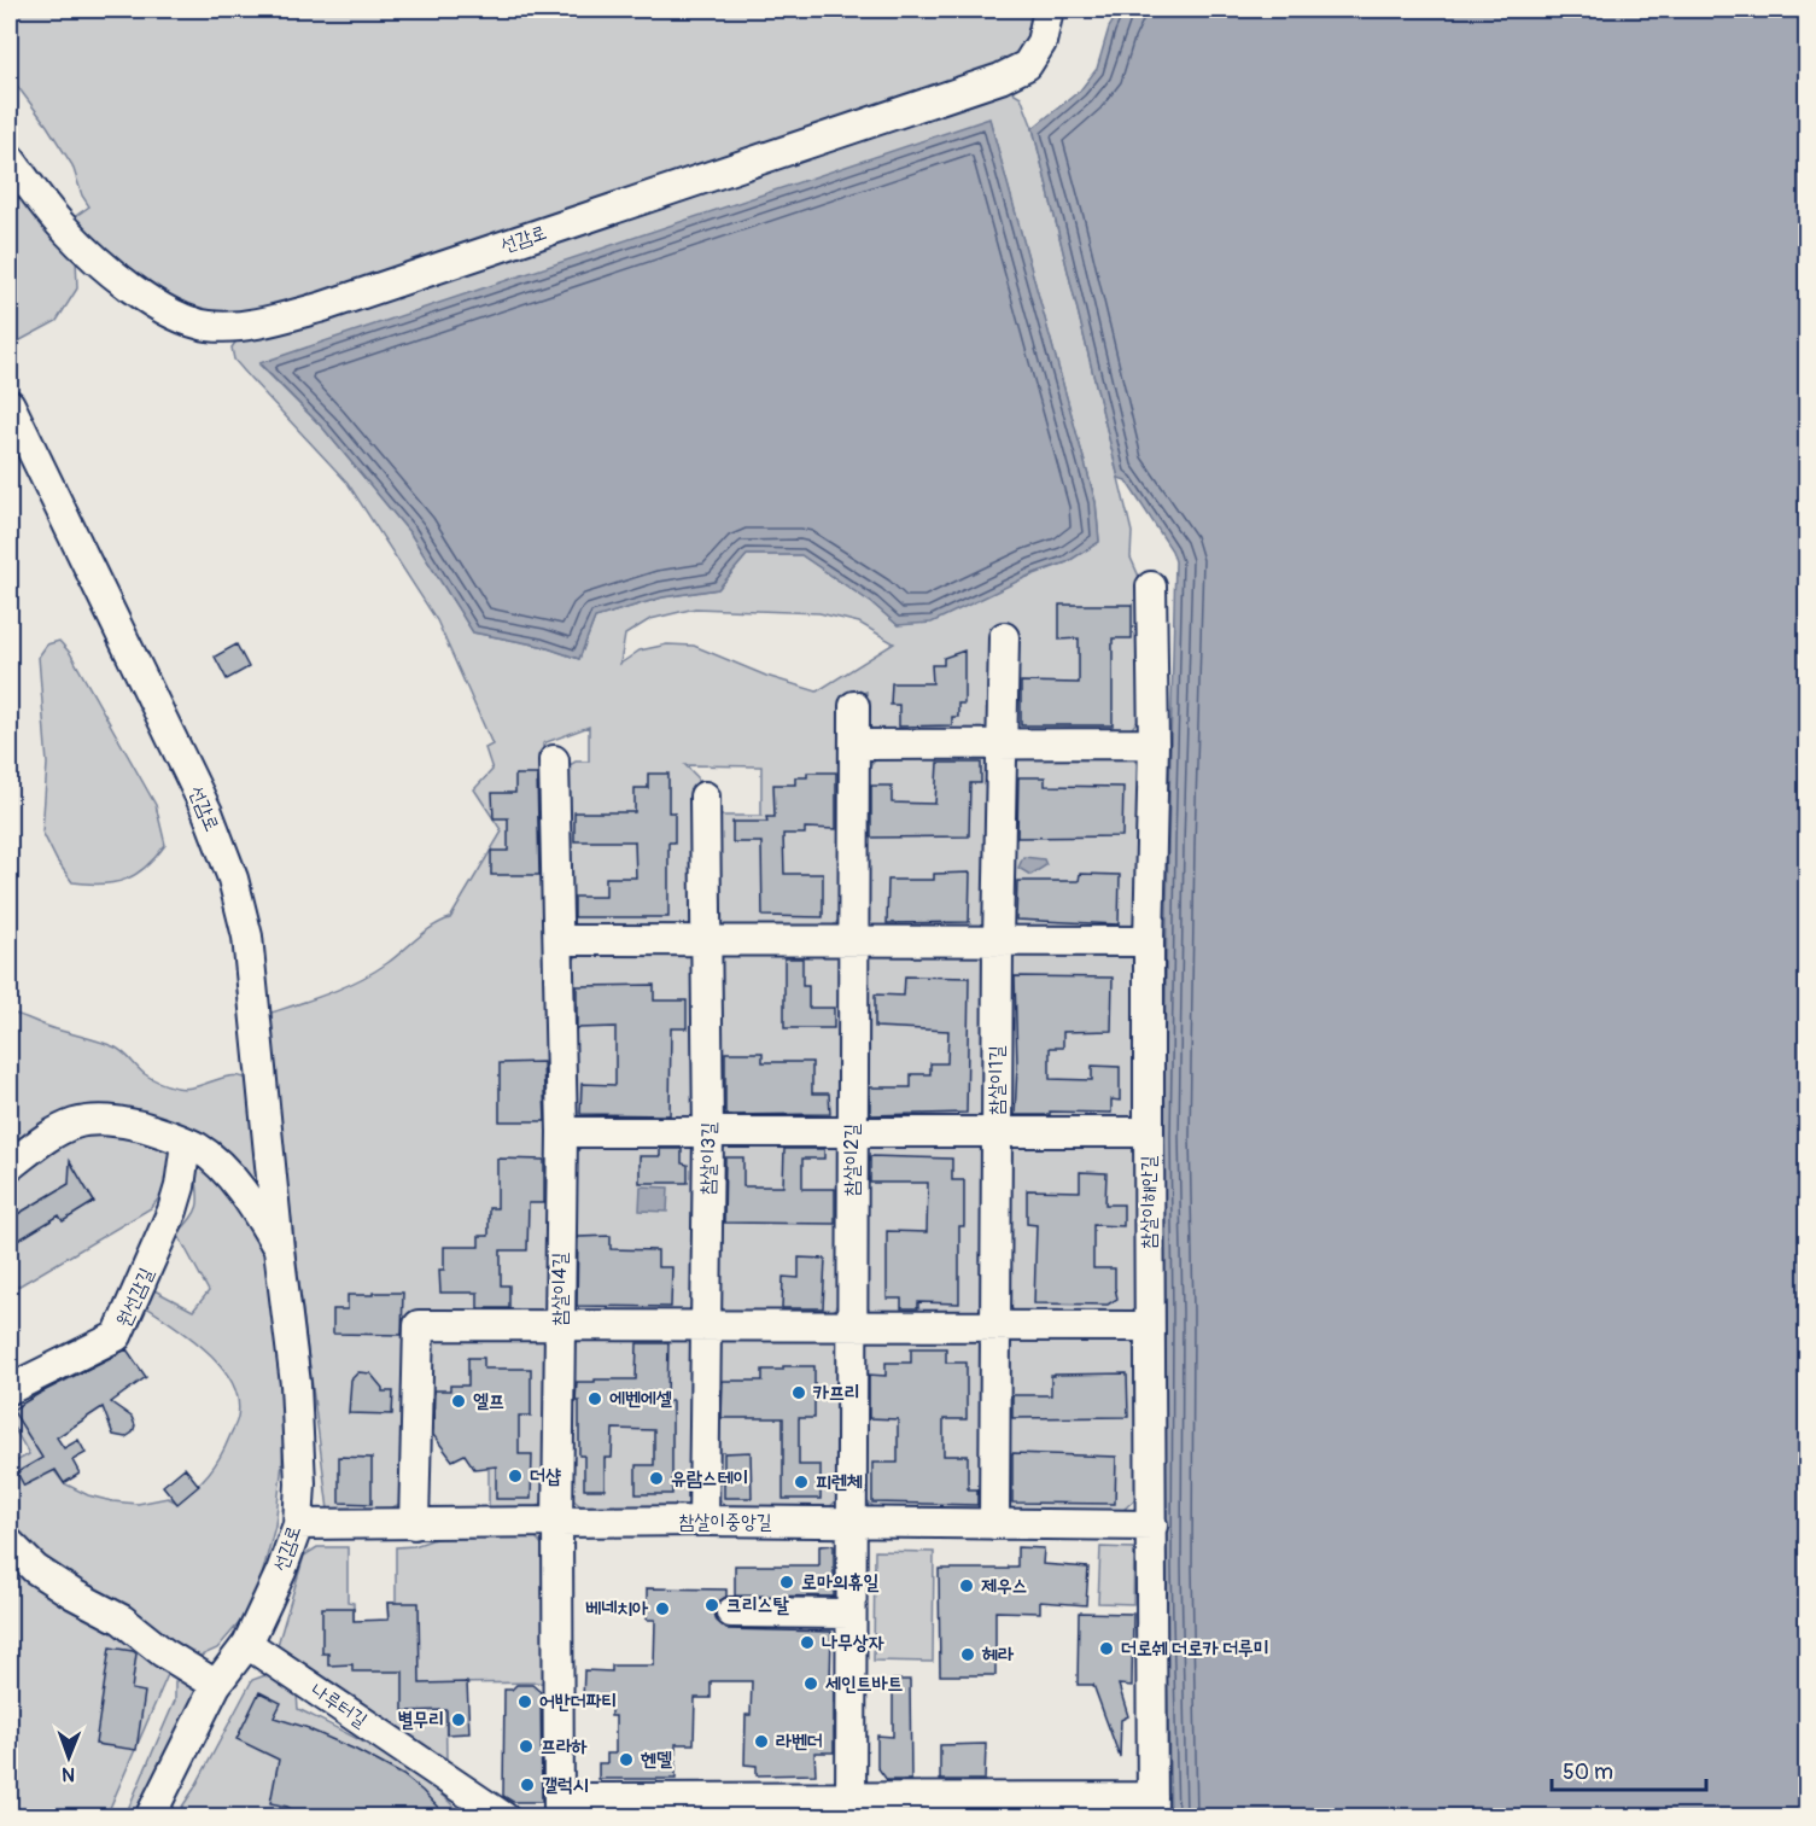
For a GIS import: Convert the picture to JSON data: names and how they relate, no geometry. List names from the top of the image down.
{
  "streets": {
    "street": [
      "선감로",
      "참살이1길",
      "참살이3길",
      "참살이2길",
      "참살이해안길",
      "참살이4길",
      "원선감길",
      "참살이중앙길",
      "나루터길"
    ]
  },
  "crossings": [
    ["선감로", "원선감길"],
    ["선감로", "참살이중앙길"],
    ["선감로", "나루터길"],
    ["참살이1길", "참살이중앙길"],
    ["참살이3길", "참살이중앙길"],
    ["참살이2길", "참살이중앙길"],
    ["참살이해안길", "참살이중앙길"],
    ["참살이4길", "참살이중앙길"]
  ],
  "places": [
    "카프리",
    "에벤에셀",
    "엘프",
    "더샵",
    "유람스테이",
    "피렌체",
    "로마의휴일",
    "제우스",
    "크리스탈",
    "베네치아",
    "나무상자",
    "더로쉐 더로카 더루미",
    "헤라",
    "세인트바트",
    "어반더파티",
    "별무리",
    "라벤더",
    "프라하",
    "헨델",
    "갤럭시"
  ],
  "scale_bar": "50 m",
  "north": "bottom"
}
